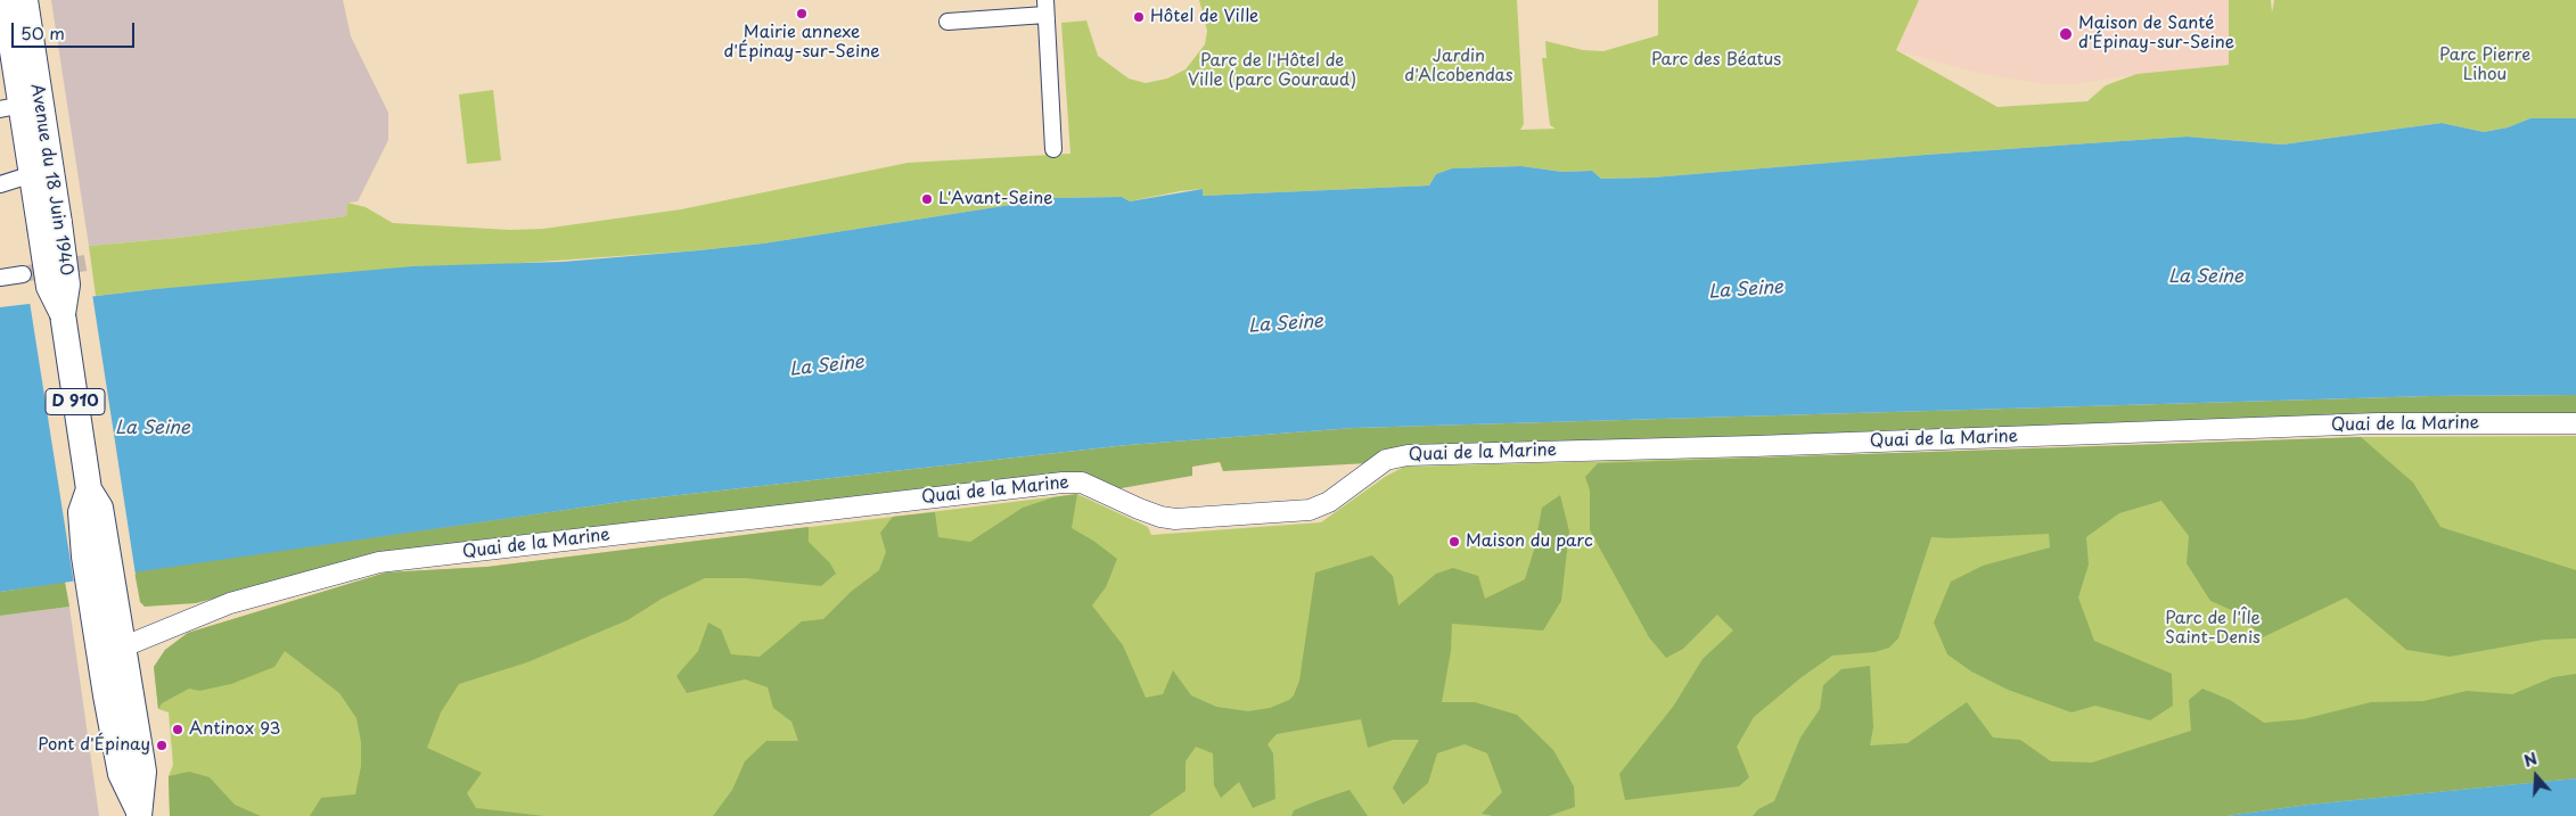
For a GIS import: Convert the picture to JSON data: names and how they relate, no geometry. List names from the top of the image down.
{
  "streets": {
    "main road": ["Avenue du 18 Juin 1940", "D 910"],
    "street": ["Quai de la Marine"]
  },
  "crossings": [
    ["Avenue du 18 Juin 1940", "D 910"],
    ["Avenue du 18 Juin 1940", "Quai de la Marine"],
    ["D 910", "Quai de la Marine"]
  ],
  "water": ["La Seine"],
  "parks": [
    "Parc Pierre Lihou",
    "Jardin d'Alcobendas",
    "Parc des Béatus",
    "Parc de l'Hôtel de Ville (parc Gouraud)",
    "Parc de l'Île Saint-Denis"
  ],
  "places": [
    "Mairie annexe d'Épinay-sur-Seine",
    "Hôtel de Ville",
    "Maison de Santé d'Épinay-sur-Seine",
    "L'Avant-Seine",
    "Maison du parc",
    "Antinox 93",
    "Pont d'Épinay"
  ],
  "scale_bar": "50 m",
  "north": "top"
}
